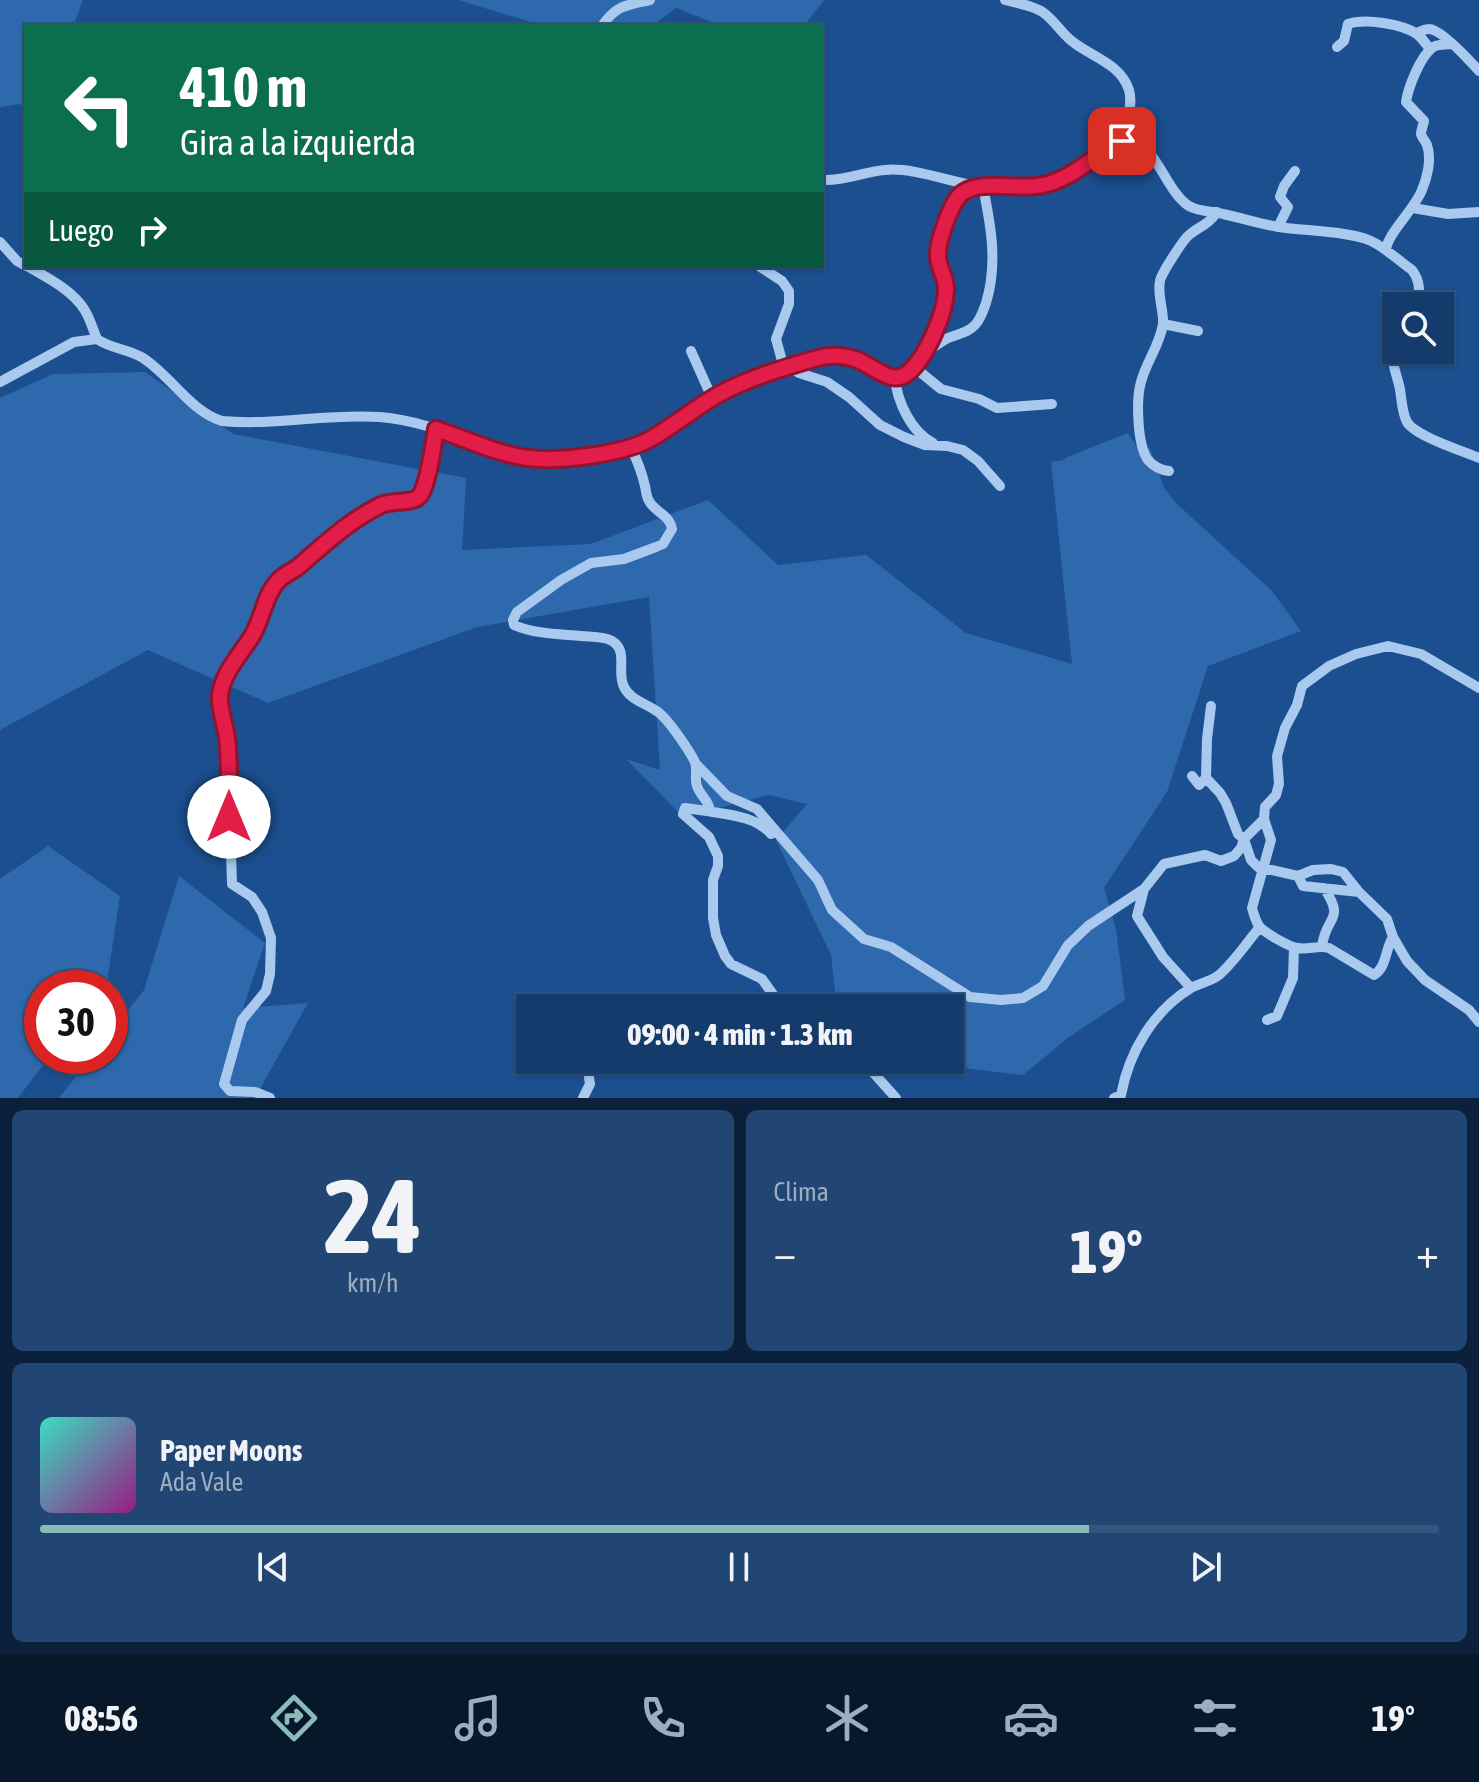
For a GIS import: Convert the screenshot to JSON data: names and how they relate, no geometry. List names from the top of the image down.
{
  "page": {
    "turn": ["410 m", "Gira a la izquierda"],
    "then": "Luego",
    "limit": "30",
    "trip": "09:00 · 4 min · 1.3 km",
    "tile": [
      ["24", "km/h"],
      "Clima"
    ],
    "heat": ["−", "19°", "+"],
    "song": ["Paper Moons", "Ada Vale"],
    "tabs": ["08:56", "19°"]
  }
}
